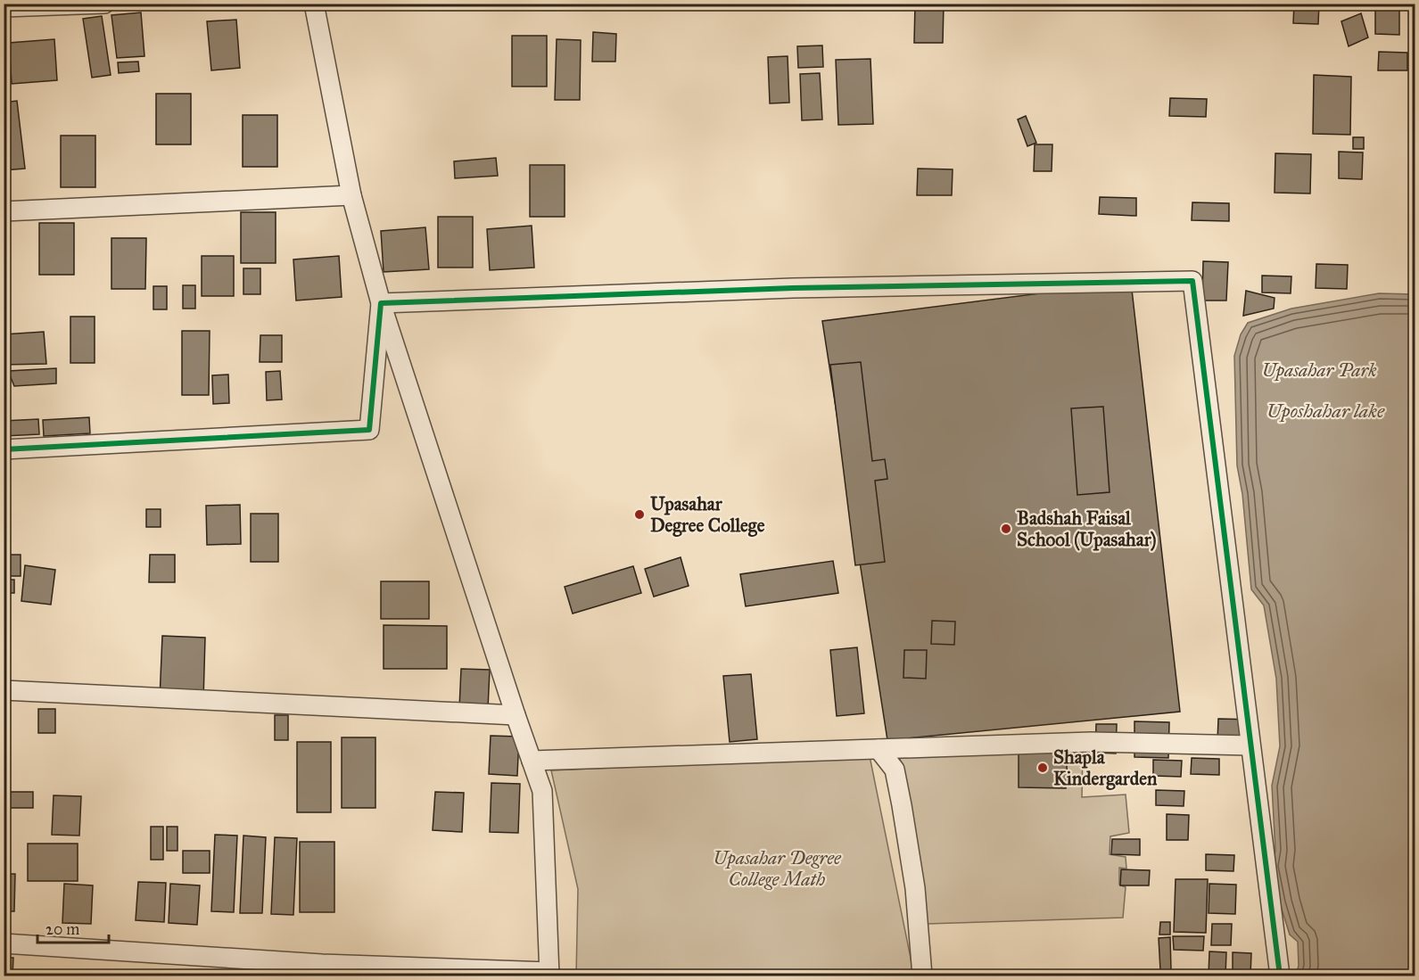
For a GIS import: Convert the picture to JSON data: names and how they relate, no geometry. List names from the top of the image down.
{
  "water": ["Uposhahar lake"],
  "parks": ["Upasahar Park", "Upasahar Degree College Math"],
  "places": ["Upasahar Degree College", "Badshah Faisal School (Upasahar)", "Shapla Kindergarden"],
  "scale_bar": "20 m"
}
